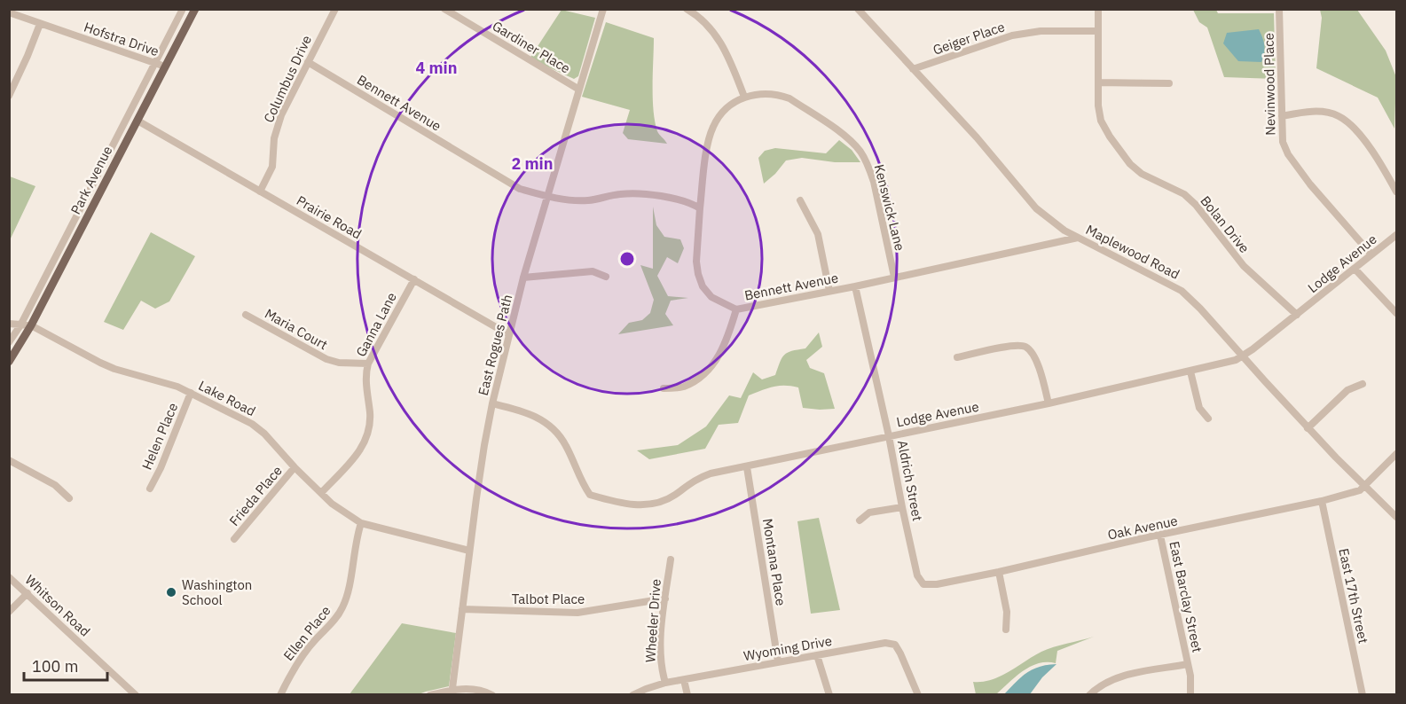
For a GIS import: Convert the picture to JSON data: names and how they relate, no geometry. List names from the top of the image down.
{
  "streets": {
    "main road": ["Park Avenue"],
    "street": [
      "Geiger Place",
      "Hofstra Drive",
      "Gardiner Place",
      "Columbus Drive",
      "Nevinwood Place",
      "Bennett Avenue",
      "Kenswick Lane",
      "Prairie Road",
      "Bolan Drive",
      "Maplewood Road",
      "Lodge Avenue",
      "Ganna Lane",
      "Maria Court",
      "East Rogues Path",
      "Lake Road",
      "Helen Place",
      "Aldrich Street",
      "Frieda Place",
      "Oak Avenue",
      "Montana Place",
      "East 17th Street",
      "East Barclay Street",
      "Talbot Place",
      "Whitson Road",
      "Wheeler Drive",
      "Ellen Place",
      "Wyoming Drive"
    ]
  },
  "crossings": [
    ["Geiger Place", "Bolan Drive"],
    ["Geiger Place", "Maplewood Road"],
    ["Hofstra Drive", "Park Avenue"],
    ["Gardiner Place", "East Rogues Path"],
    ["Columbus Drive", "Bennett Avenue"],
    ["Columbus Drive", "Prairie Road"],
    ["Nevinwood Place", "Lodge Avenue"],
    ["Bennett Avenue", "Kenswick Lane"],
    ["Bennett Avenue", "Maplewood Road"],
    ["Bennett Avenue", "East Rogues Path"],
    ["Bennett Avenue", "Aldrich Street"],
    ["Park Avenue", "Prairie Road"],
    ["Park Avenue", "Lake Road"],
    ["Prairie Road", "Ganna Lane"],
    ["Prairie Road", "East Rogues Path"],
    ["Bolan Drive", "Lodge Avenue"],
    ["Maplewood Road", "Lodge Avenue"],
    ["Maplewood Road", "Oak Avenue"],
    ["Lodge Avenue", "East Rogues Path"],
    ["Lodge Avenue", "Aldrich Street"],
    ["Lodge Avenue", "Montana Place"],
    ["Ganna Lane", "Maria Court"],
    ["Ganna Lane", "Lake Road"],
    ["East Rogues Path", "Lake Road"],
    ["East Rogues Path", "Talbot Place"],
    ["Lake Road", "Helen Place"],
    ["Lake Road", "Frieda Place"],
    ["Lake Road", "Ellen Place"],
    ["Aldrich Street", "Oak Avenue"],
    ["Oak Avenue", "East 17th Street"],
    ["Oak Avenue", "East Barclay Street"],
    ["Montana Place", "Wyoming Drive"],
    ["Talbot Place", "Wheeler Drive"],
    ["Wheeler Drive", "Wyoming Drive"]
  ],
  "places": ["Washington School"],
  "scale_bar": "100 m",
  "rings": ["4 min", "2 min"]
}
